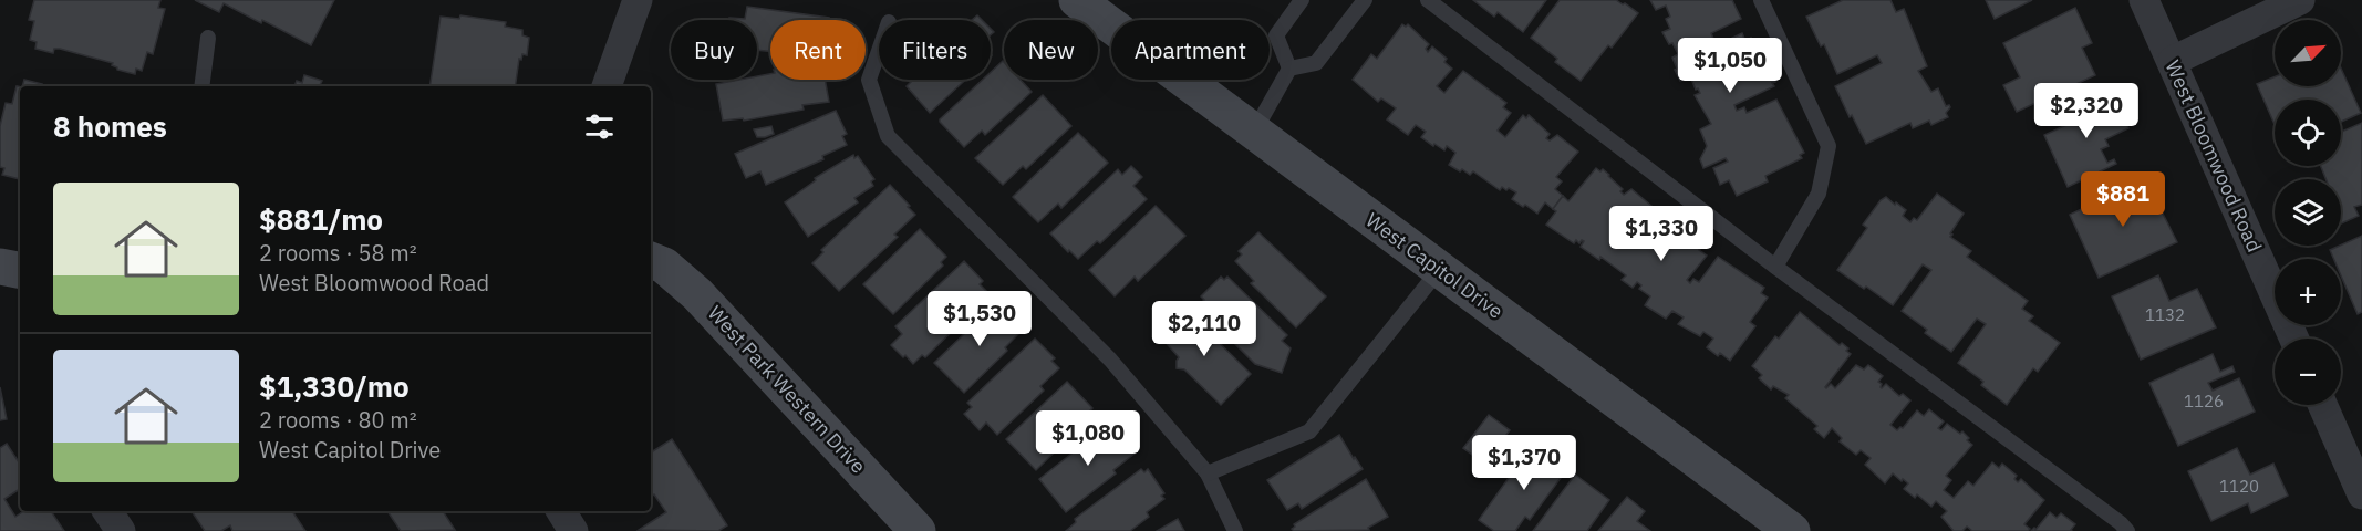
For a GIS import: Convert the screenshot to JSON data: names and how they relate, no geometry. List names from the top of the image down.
{
  "streets": {
    "street": ["West Bloomwood Road", "West Capitol Drive", "West Park Western Drive"]
  },
  "house_numbers": ["1132", "1126", "1120"],
  "north": "top right",
  "page": {
    "map_buttons": ["+", "−"],
    "chip": [
      "Buy",
      "Rent",
      "Filters",
      "New",
      "Apartment"
    ],
    "price": [
      "$1,050",
      "$2,320",
      "$881",
      "$1,330",
      "$1,530",
      "$2,110",
      "$1,080",
      "$1,370"
    ],
    "heading": "8 homes",
    "list": [
      {
        "name": "$881/mo",
        "note": "2 rooms · 58 m² · West Bloomwood Road"
      },
      {
        "name": "$1,330/mo",
        "note": "2 rooms · 80 m² · West Capitol Drive"
      }
    ]
  }
}
